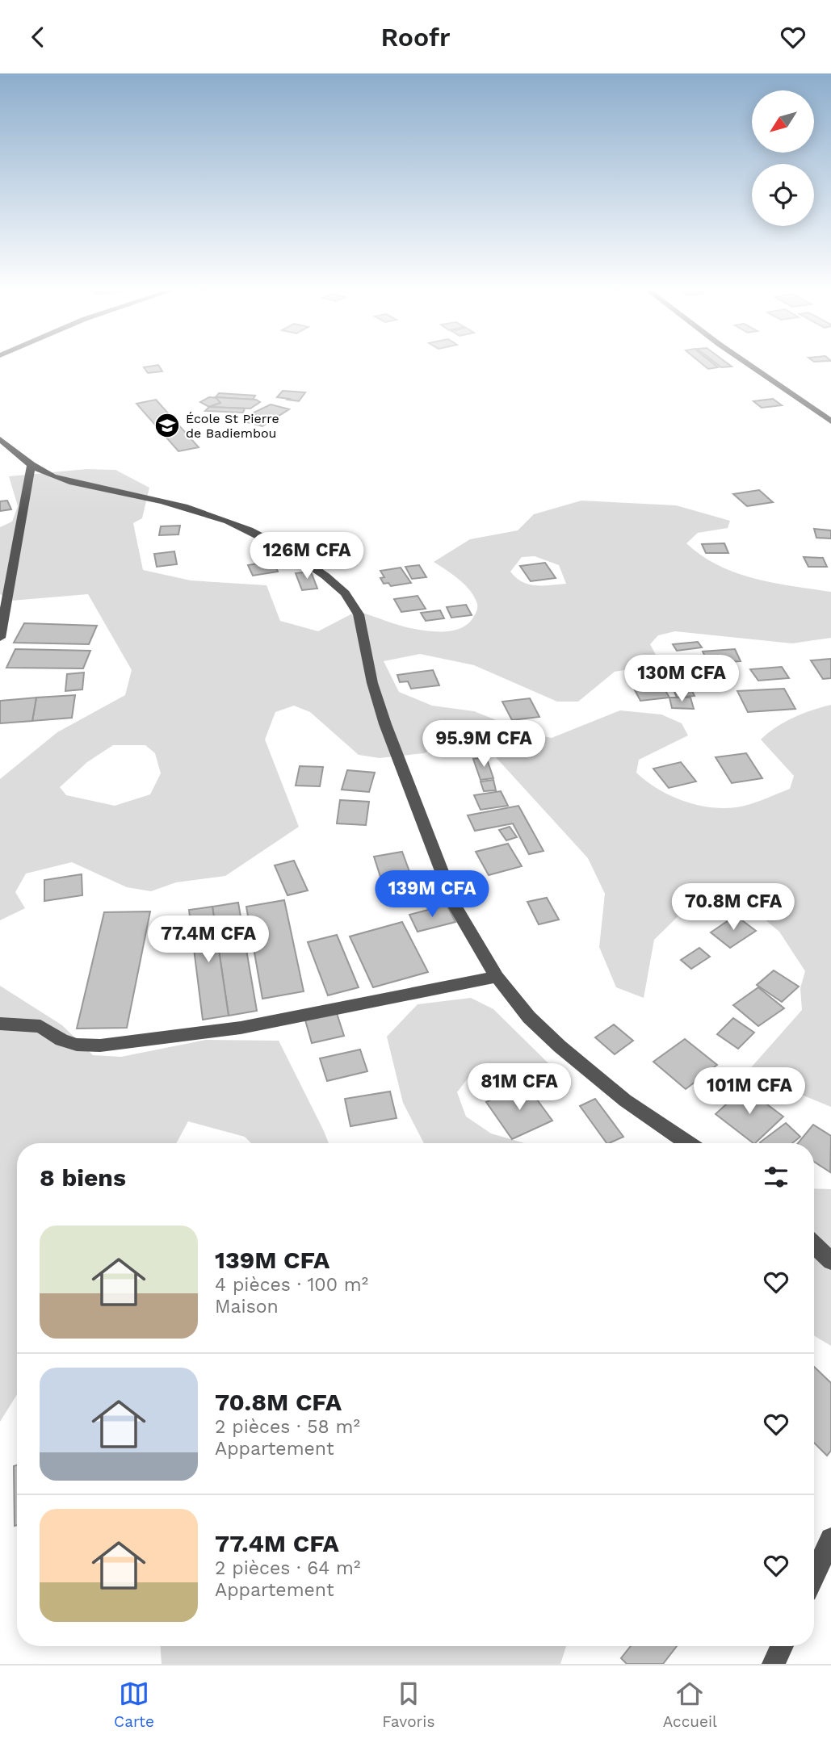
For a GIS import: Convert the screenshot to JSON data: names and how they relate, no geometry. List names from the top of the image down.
{
  "places": {
    "school or university": ["École St Pierre de Badiembou"]
  },
  "north": "bottom left",
  "page": {
    "header": "Roofr",
    "price": [
      "126M CFA",
      "130M CFA",
      "95.9M CFA",
      "139M CFA",
      "70.8M CFA",
      "77.4M CFA",
      "81M CFA",
      "101M CFA"
    ],
    "heading": "8 biens",
    "list": [
      {
        "name": "139M CFA",
        "note": "4 pièces · 100 m² · Maison"
      },
      {
        "name": "70.8M CFA",
        "note": "2 pièces · 58 m² · Appartement"
      },
      {
        "name": "77.4M CFA",
        "note": "2 pièces · 64 m² · Appartement"
      }
    ],
    "tabs": ["Carte", "Favoris", "Accueil"]
  }
}
